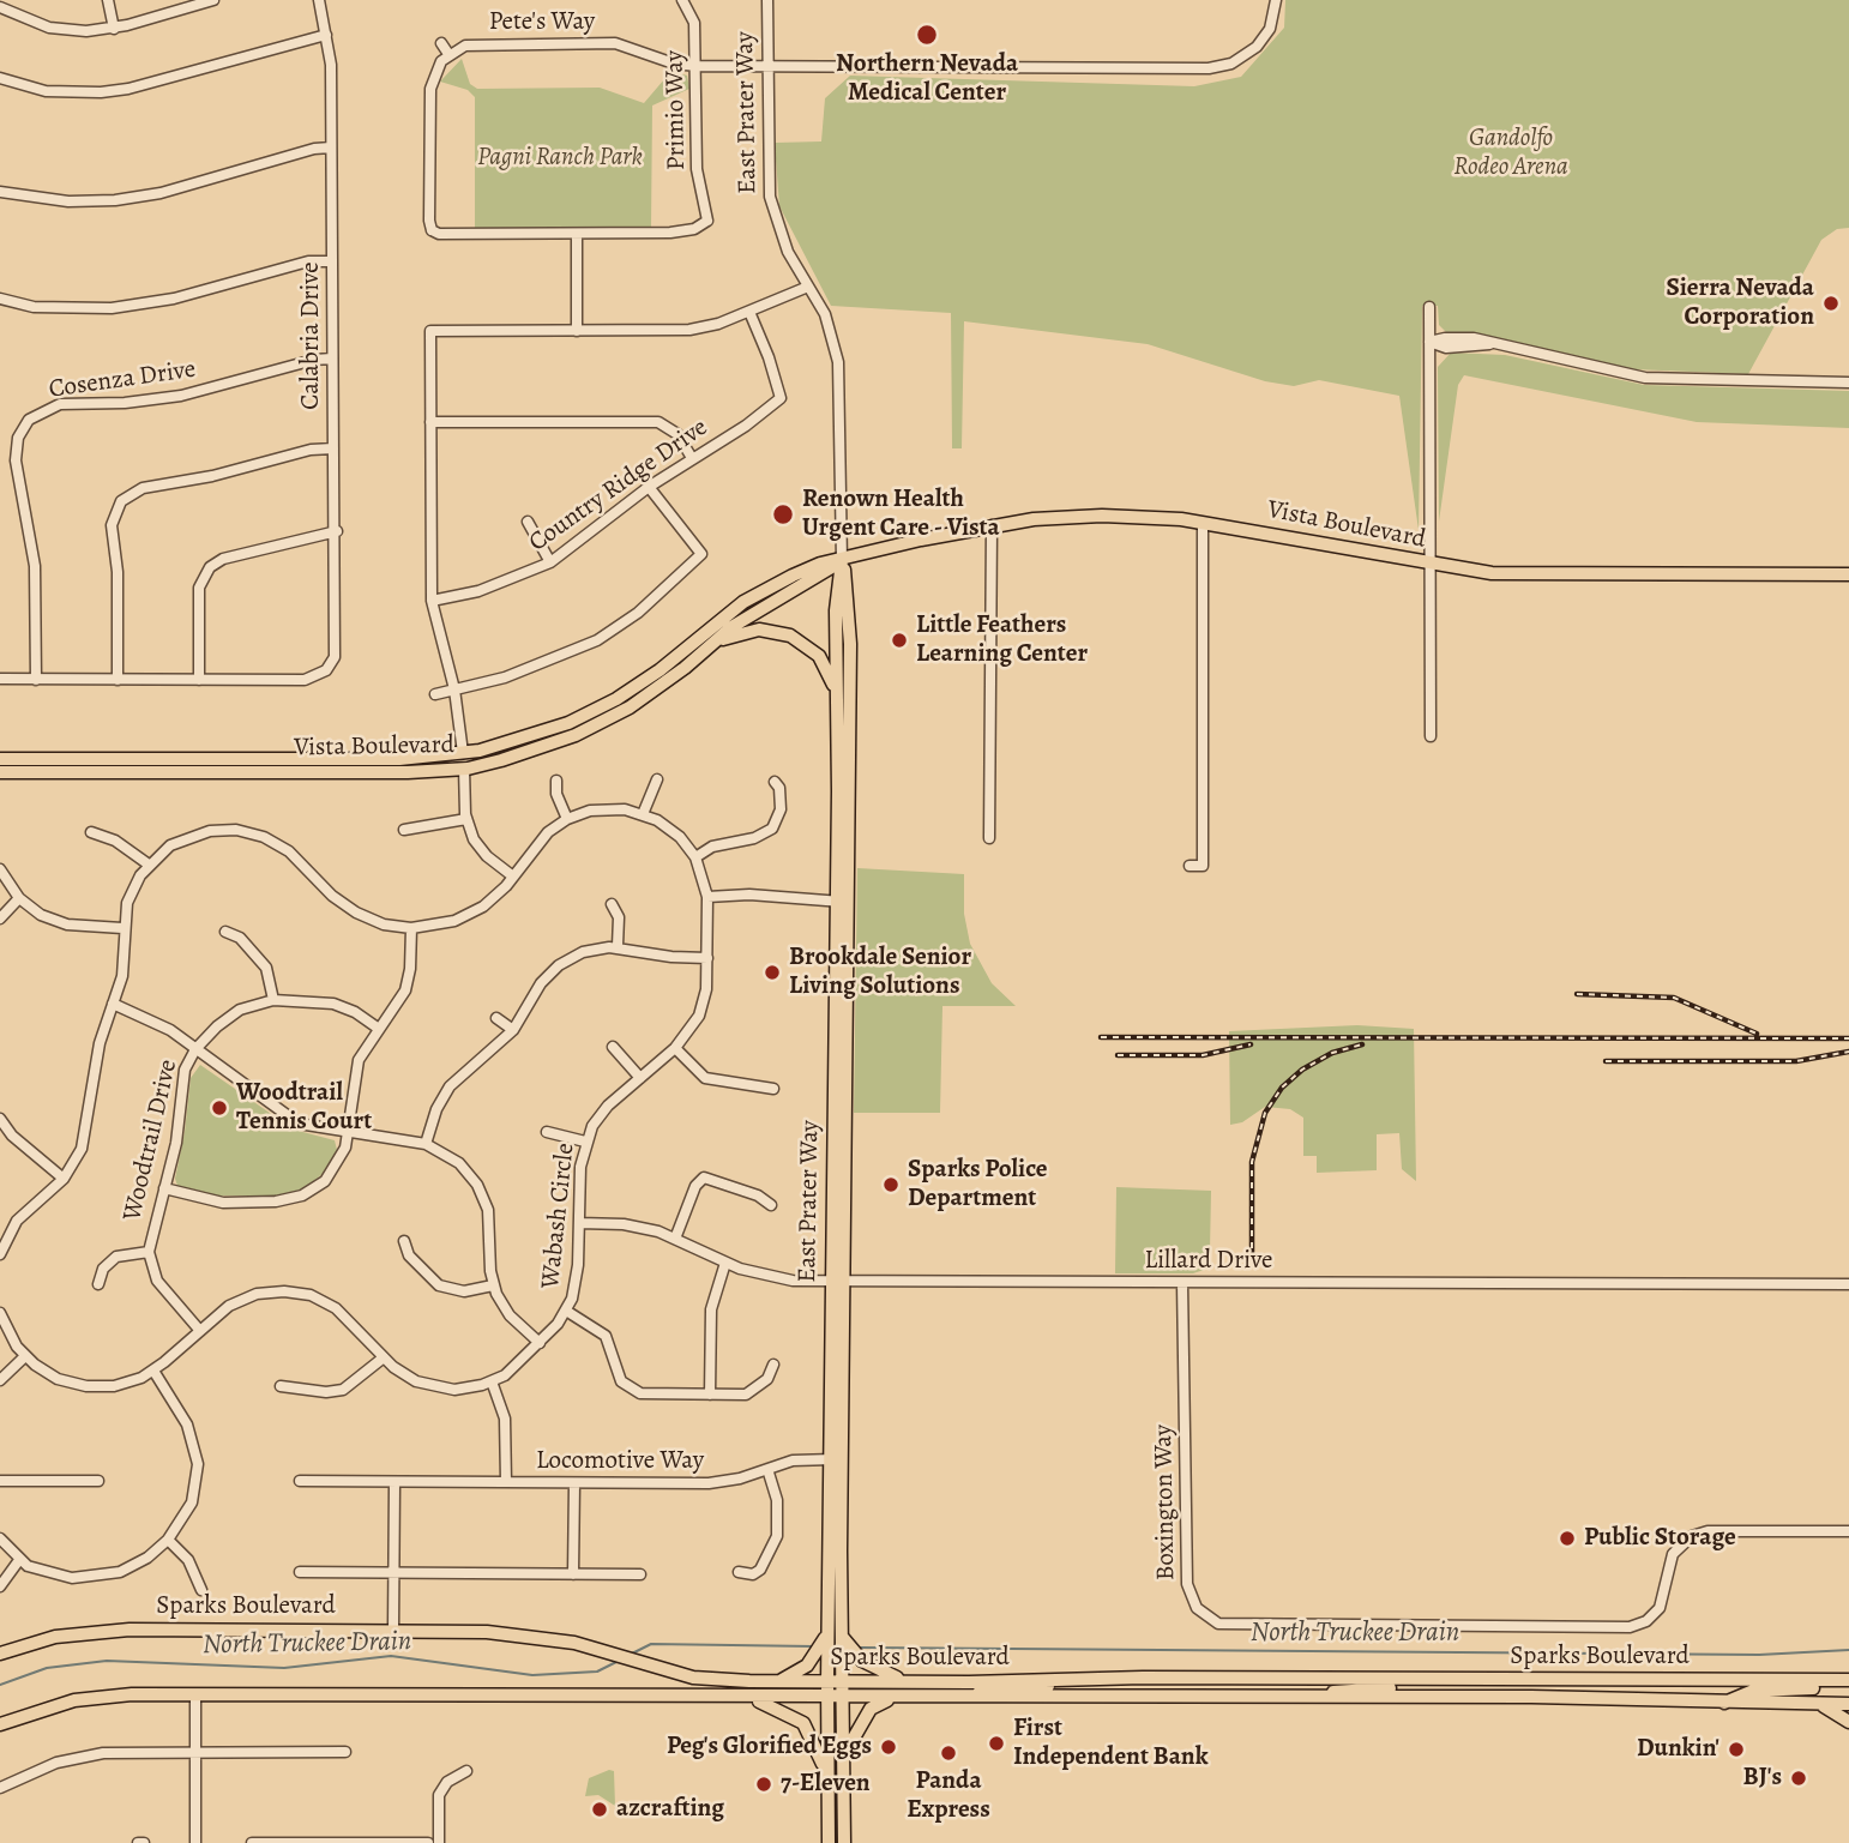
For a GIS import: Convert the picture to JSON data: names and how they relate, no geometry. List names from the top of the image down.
{
  "streets": {
    "main road": ["East Prater Way", "Vista Boulevard", "Sparks Boulevard"],
    "street": [
      "Pete's Way",
      "Primio Way",
      "Calabria Drive",
      "Cosenza Drive",
      "Country Ridge Drive",
      "Woodtrail Drive",
      "Wabash Circle",
      "Lillard Drive",
      "Locomotive Way",
      "Boxington Way"
    ]
  },
  "crossings": [
    ["Pete's Way", "Primio Way"],
    ["Pete's Way", "East Prater Way"],
    ["East Prater Way", "Vista Boulevard"],
    ["East Prater Way", "Lillard Drive"],
    ["East Prater Way", "Locomotive Way"],
    ["East Prater Way", "Sparks Boulevard"],
    ["Calabria Drive", "Cosenza Drive"],
    ["Woodtrail Drive", "Wabash Circle"],
    ["Wabash Circle", "Lillard Drive"],
    ["Lillard Drive", "Boxington Way"]
  ],
  "water": ["North Truckee Drain"],
  "parks": ["Gandolfo Rodeo Arena", "Pagni Ranch Park"],
  "places": [
    "Northern Nevada Medical Center",
    "Sierra Nevada Corporation",
    "Renown Health Urgent Care - Vista",
    "Little Feathers Learning Center",
    "Brookdale Senior Living Solutions",
    "Woodtrail Tennis Court",
    "Sparks Police Department",
    "Public Storage",
    "First Independent Bank",
    "Peg's Glorified Eggs",
    "Dunkin'",
    "Panda Express",
    "BJ's",
    "7-Eleven",
    "azcrafting"
  ]
}
